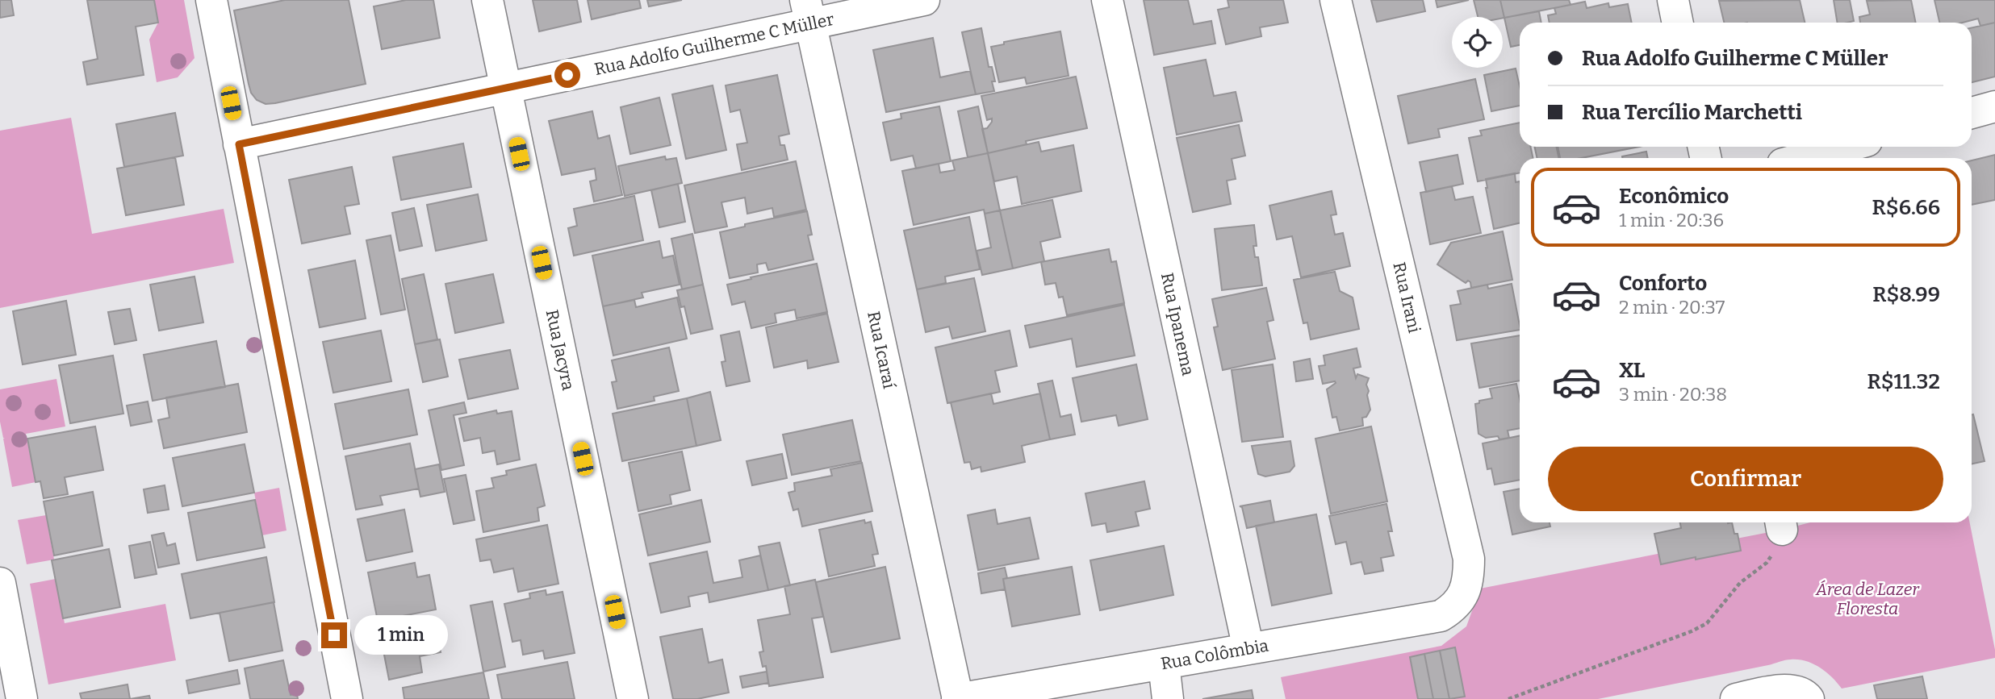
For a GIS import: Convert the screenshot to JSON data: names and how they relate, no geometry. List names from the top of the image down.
{
  "streets": {
    "street": [
      "Rua Adolfo Guilherme C Müller",
      "Rua Irani",
      "Rua Ipanema",
      "Rua Jacyra",
      "Rua Icaraí",
      "Rua Colômbia"
    ]
  },
  "crossings": [
    ["Rua Adolfo Guilherme C Müller", "Rua Jacyra"],
    ["Rua Adolfo Guilherme C Müller", "Rua Icaraí"],
    ["Rua Irani", "Rua Colômbia"],
    ["Rua Ipanema", "Rua Colômbia"],
    ["Rua Icaraí", "Rua Colômbia"]
  ],
  "parks": ["Área de Lazer Floresta"],
  "page": {
    "banner": ["Rua Adolfo Guilherme C Müller", "Rua Tercílio Marchetti"],
    "list": [
      {
        "name": "Econômico",
        "note": "1 min · 20:36",
        "value": "R$6.66"
      },
      {
        "name": "Conforto",
        "note": "2 min · 20:37",
        "value": "R$8.99"
      },
      {
        "name": "XL",
        "note": "3 min · 20:38",
        "value": "R$11.32"
      }
    ],
    "buttons": "Confirmar",
    "bubble": "1 min"
  }
}
